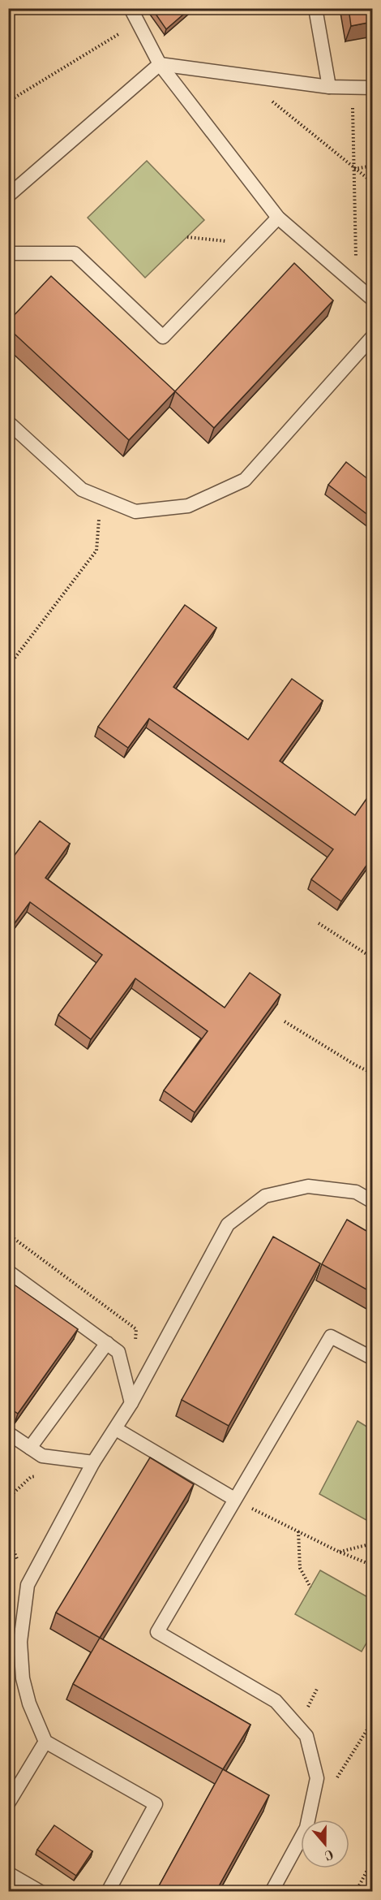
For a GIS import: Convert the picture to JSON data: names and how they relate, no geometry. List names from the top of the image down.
{
  "north": "bottom"
}
